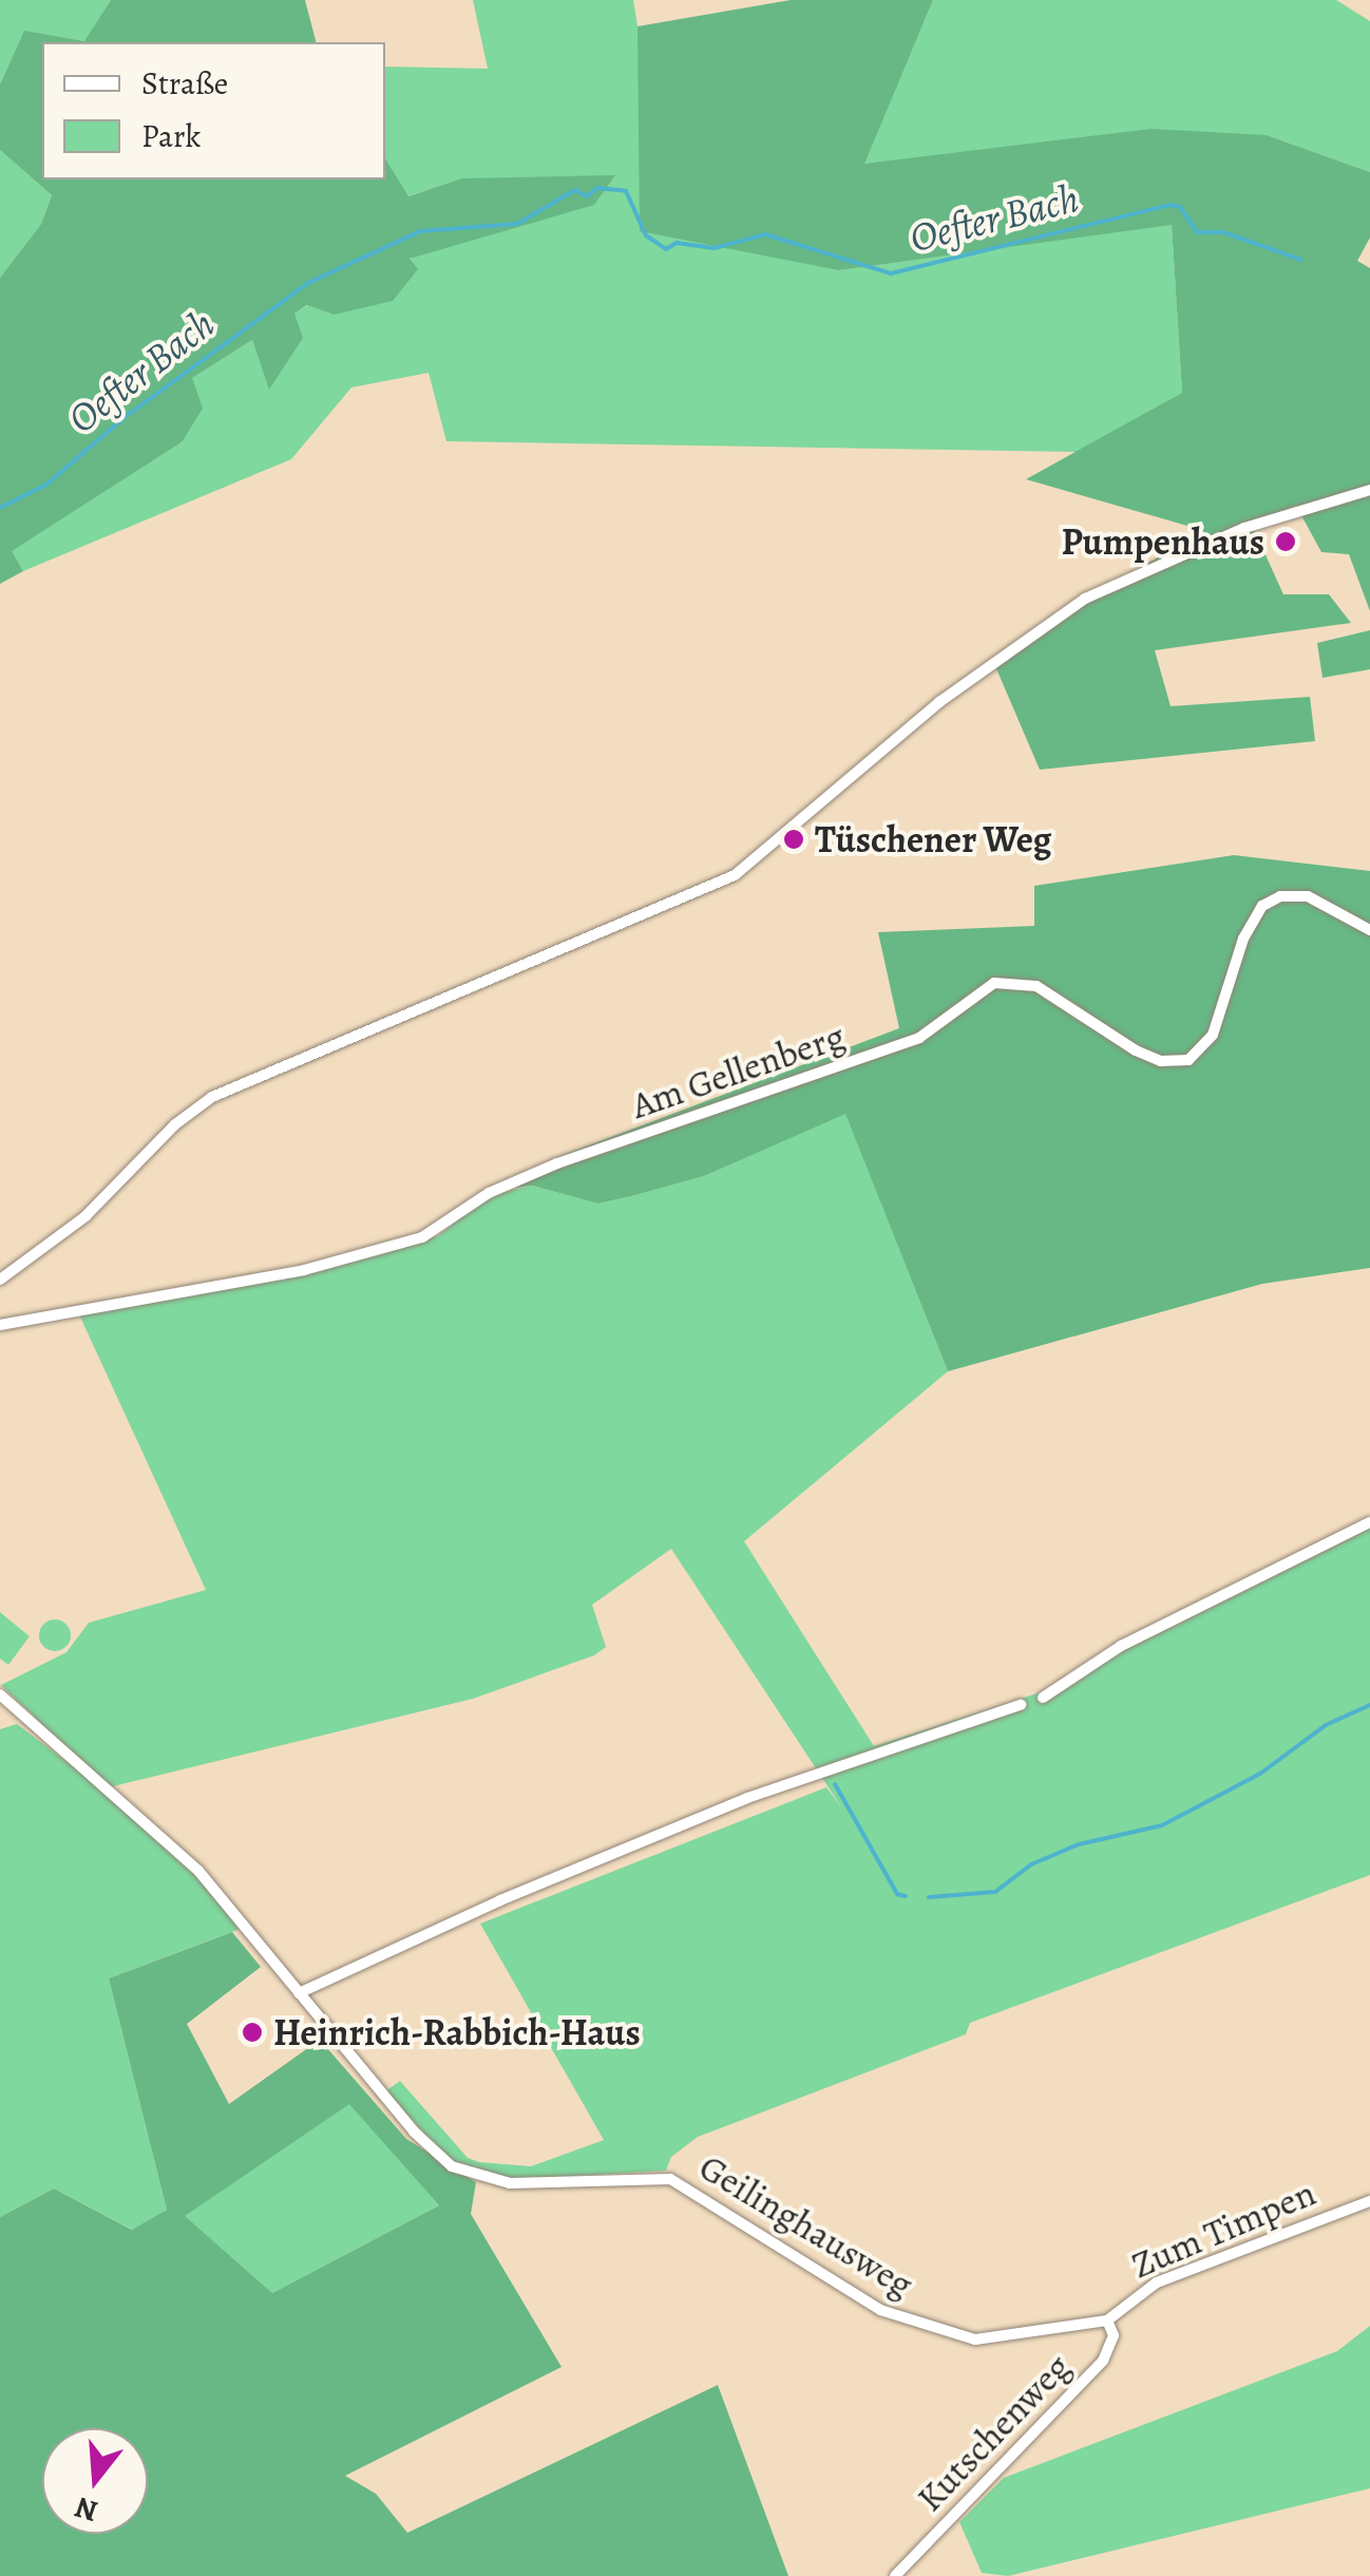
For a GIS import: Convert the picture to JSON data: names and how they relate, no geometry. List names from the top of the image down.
{
  "streets": {
    "street": [
      "Am Gellenberg",
      "Geilinghausweg",
      "Zum Timpen",
      "Kutschenweg"
    ]
  },
  "crossings": [
    ["Geilinghausweg", "Zum Timpen"],
    ["Geilinghausweg", "Kutschenweg"],
    ["Zum Timpen", "Kutschenweg"]
  ],
  "water": ["Oefter Bach"],
  "places": ["Pumpenhaus", "Tüschener Weg", "Heinrich-Rabbich-Haus"],
  "legend": ["Straße", "Park"],
  "north": "bottom"
}
